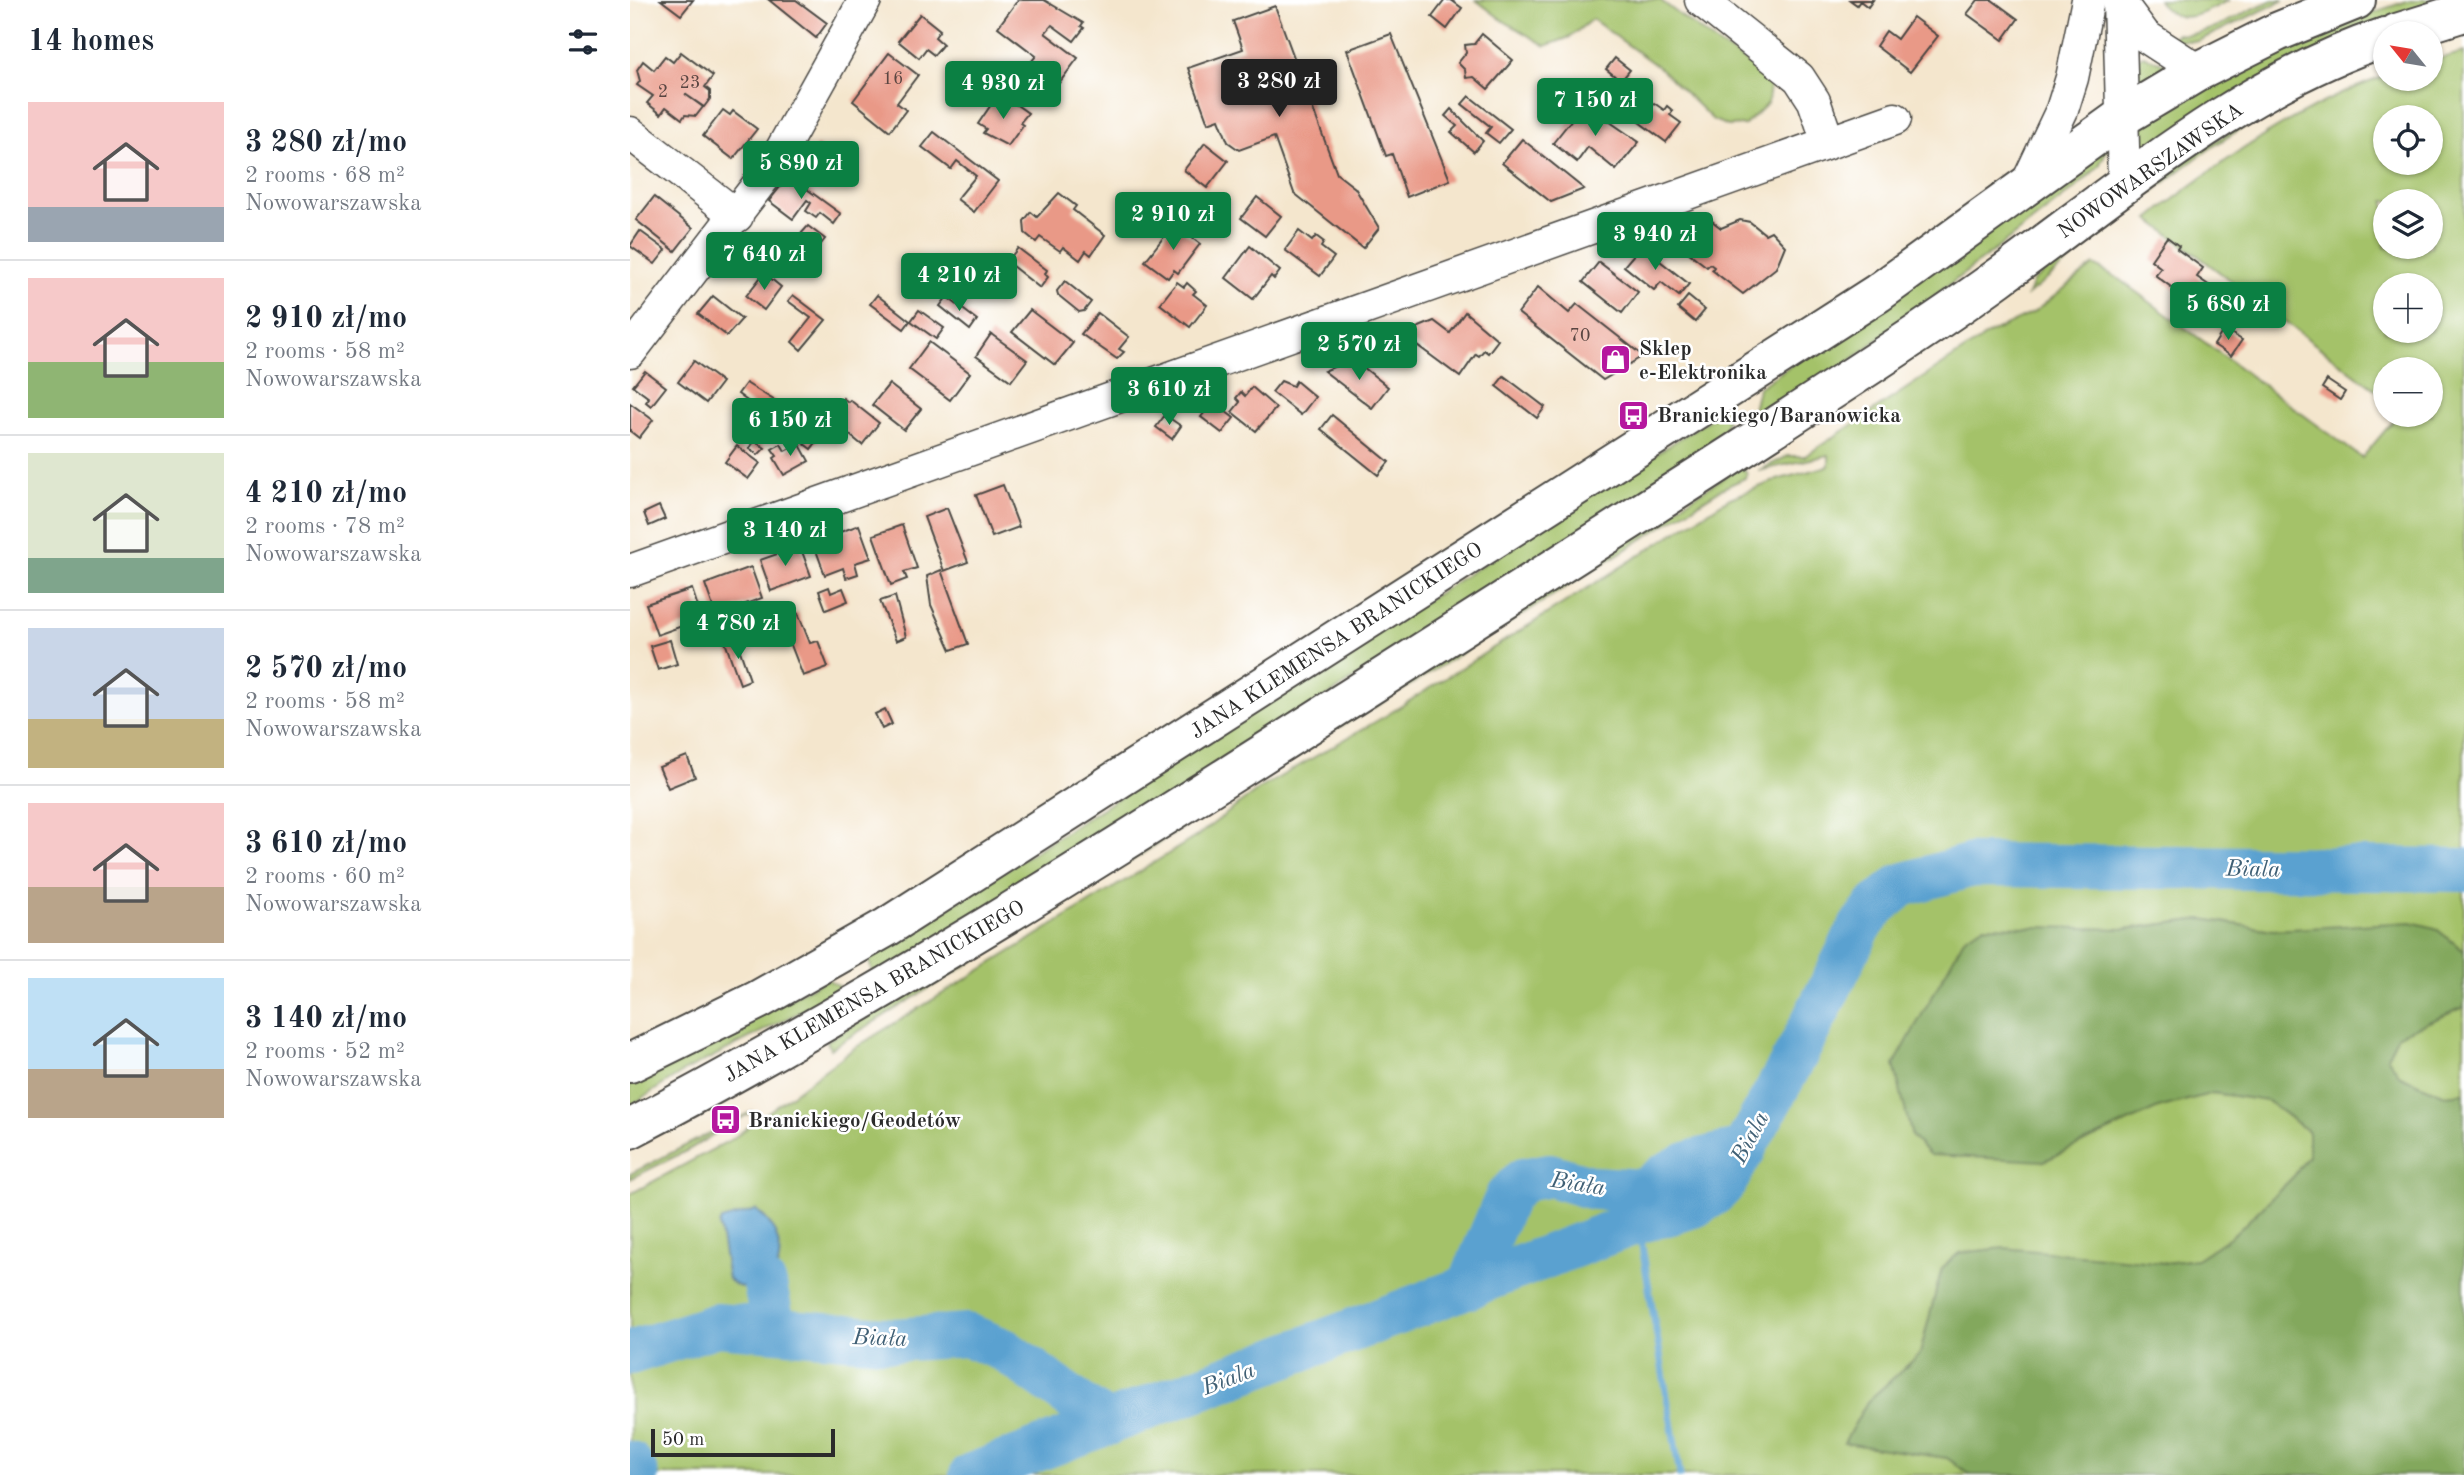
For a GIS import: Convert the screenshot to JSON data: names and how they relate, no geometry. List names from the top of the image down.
{
  "streets": {
    "main road": ["NOWOWARSZAWSKA", "JANA KLEMENSA BRANICKIEGO"]
  },
  "crossings": [
    ["NOWOWARSZAWSKA", "JANA KLEMENSA BRANICKIEGO"]
  ],
  "water": ["Biala", "Biała"],
  "places": {
    "shop": ["Sklep e-Elektronika"],
    "bus stop": ["Branickiego/Baranowicka", "Branickiego/Geodetów"]
  },
  "house_numbers": [
    "16",
    "23",
    "2",
    "70"
  ],
  "scale_bar": "50 m",
  "north": "top left",
  "page": {
    "heading": "14 homes",
    "map_buttons": ["+", "−"],
    "price": [
      "3 280 zł",
      "4 930 zł",
      "7 150 zł",
      "5 890 zł",
      "2 910 zł",
      "3 940 zł",
      "7 640 zł",
      "4 210 zł",
      "5 680 zł",
      "2 570 zł",
      "3 610 zł",
      "6 150 zł",
      "3 140 zł",
      "4 780 zł"
    ],
    "list": [
      {
        "name": "3 280 zł/mo",
        "note": "2 rooms · 68 m² · Nowowarszawska"
      },
      {
        "name": "2 910 zł/mo",
        "note": "2 rooms · 58 m² · Nowowarszawska"
      },
      {
        "name": "4 210 zł/mo",
        "note": "2 rooms · 78 m² · Nowowarszawska"
      },
      {
        "name": "2 570 zł/mo",
        "note": "2 rooms · 58 m² · Nowowarszawska"
      },
      {
        "name": "3 610 zł/mo",
        "note": "2 rooms · 60 m² · Nowowarszawska"
      },
      {
        "name": "3 140 zł/mo",
        "note": "2 rooms · 52 m² · Nowowarszawska"
      }
    ],
    "scale": "50 m"
  }
}
